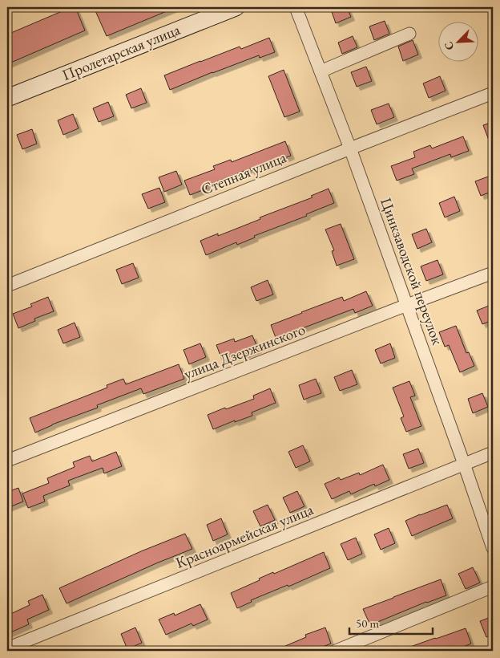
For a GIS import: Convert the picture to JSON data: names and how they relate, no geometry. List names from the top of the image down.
{
  "streets": {
    "main road": ["Пролетарская улица"],
    "street": [
      "Степная улица",
      "Цинкзаводской переулок",
      "улица Дзержинского",
      "Красноармейская улица"
    ]
  },
  "crossings": [
    ["Степная улица", "Цинкзаводской переулок"],
    ["Цинкзаводской переулок", "улица Дзержинского"],
    ["Цинкзаводской переулок", "Красноармейская улица"]
  ],
  "scale_bar": "50 m",
  "north": "bottom left"
}
